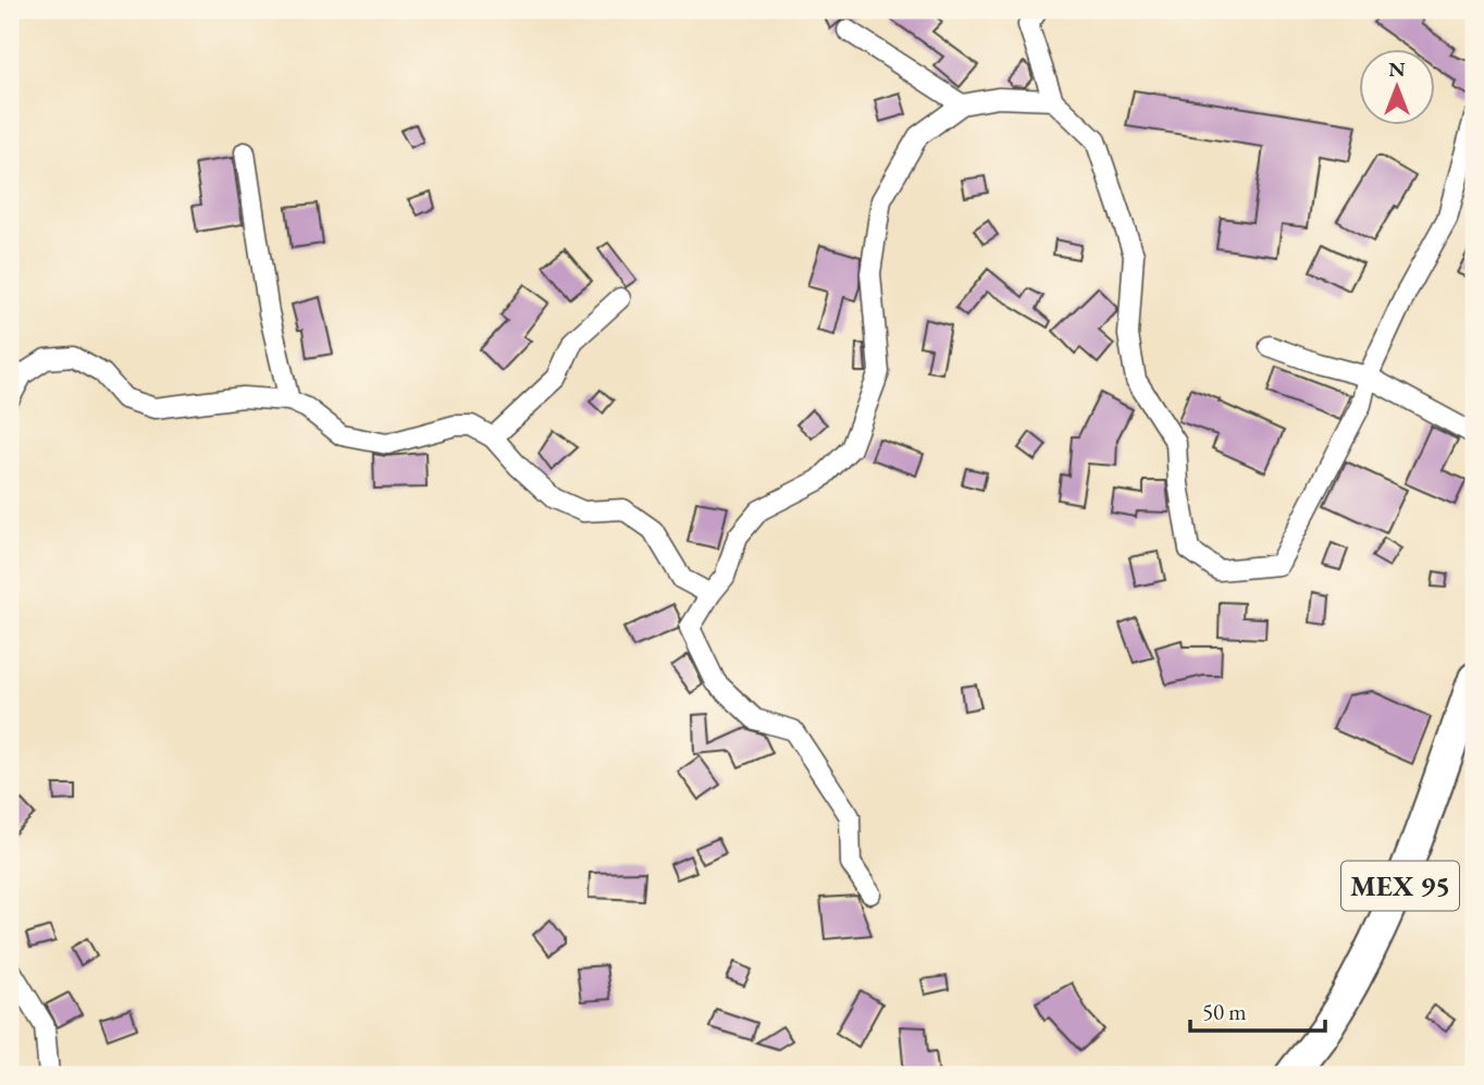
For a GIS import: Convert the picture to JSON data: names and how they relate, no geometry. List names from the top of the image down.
{
  "streets": {
    "main road": ["MEX 95"]
  },
  "scale_bar": "50 m",
  "north": "top"
}
